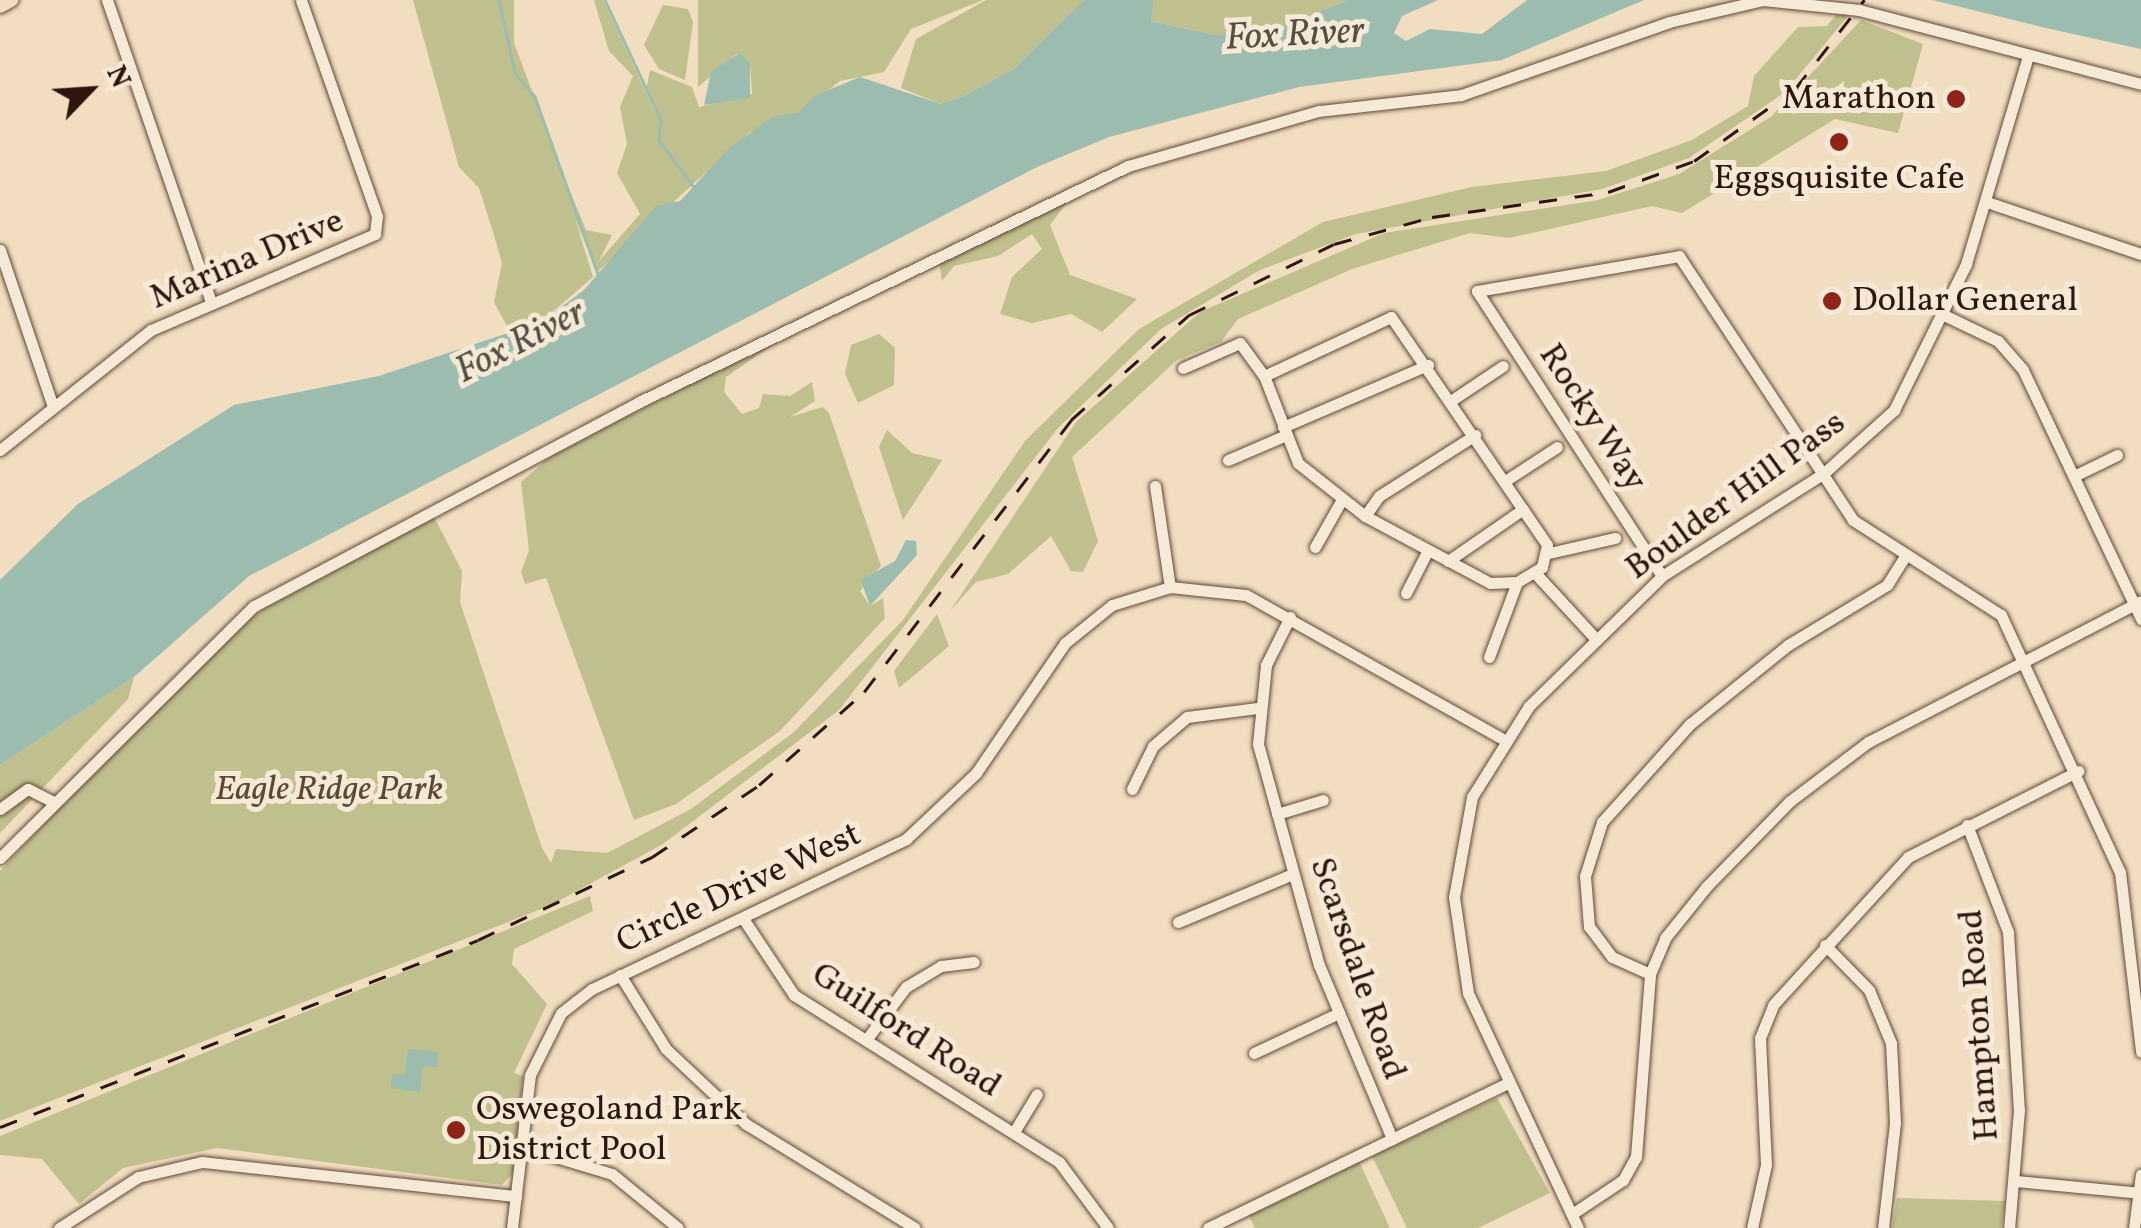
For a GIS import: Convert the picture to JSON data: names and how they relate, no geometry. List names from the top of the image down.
{
  "streets": {
    "street": [
      "Marina Drive",
      "Rocky Way",
      "Boulder Hill Pass",
      "Circle Drive West",
      "Scarsdale Road",
      "Hampton Road",
      "Guilford Road"
    ]
  },
  "crossings": [
    ["Rocky Way", "Boulder Hill Pass"],
    ["Boulder Hill Pass", "Circle Drive West"],
    ["Circle Drive West", "Guilford Road"]
  ],
  "water": ["Fox River"],
  "parks": ["Eagle Ridge Park"],
  "places": [
    "Marathon",
    "Eggsquisite Cafe",
    "Dollar General",
    "Oswegoland Park District Pool"
  ],
  "north": "top right"
}
